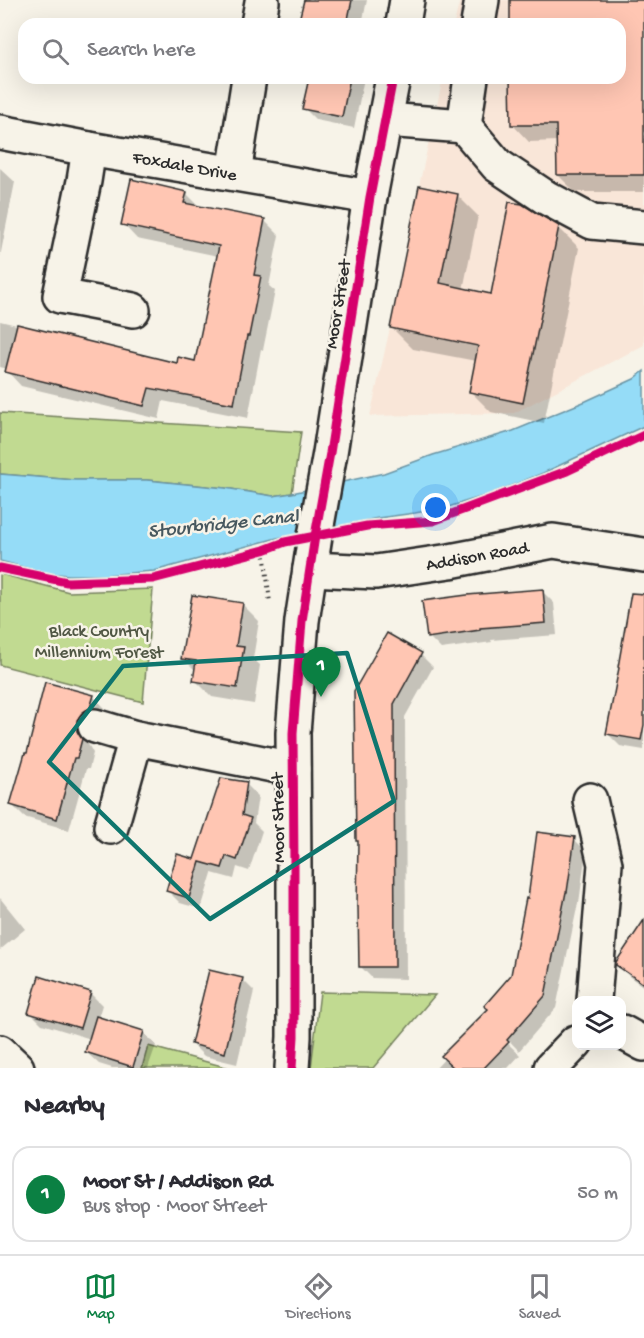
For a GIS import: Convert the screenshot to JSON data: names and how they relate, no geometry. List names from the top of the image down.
{
  "streets": {
    "street": ["Foxdale Drive", "Moor Street", "Addison Road"]
  },
  "crossings": [
    ["Foxdale Drive", "Moor Street"],
    ["Moor Street", "Addison Road"]
  ],
  "water": ["Stourbridge Canal"],
  "parks": ["Black Country Millennium Forest"],
  "page": {
    "search": "Search here",
    "pins": "1",
    "heading": "Nearby",
    "list": [
      {
        "mark": "1",
        "name": "Moor St / Addison Rd",
        "note": "Bus stop · Moor Street",
        "value": "50 m"
      }
    ],
    "nav": ["Map", "Directions", "Saved"]
  }
}
